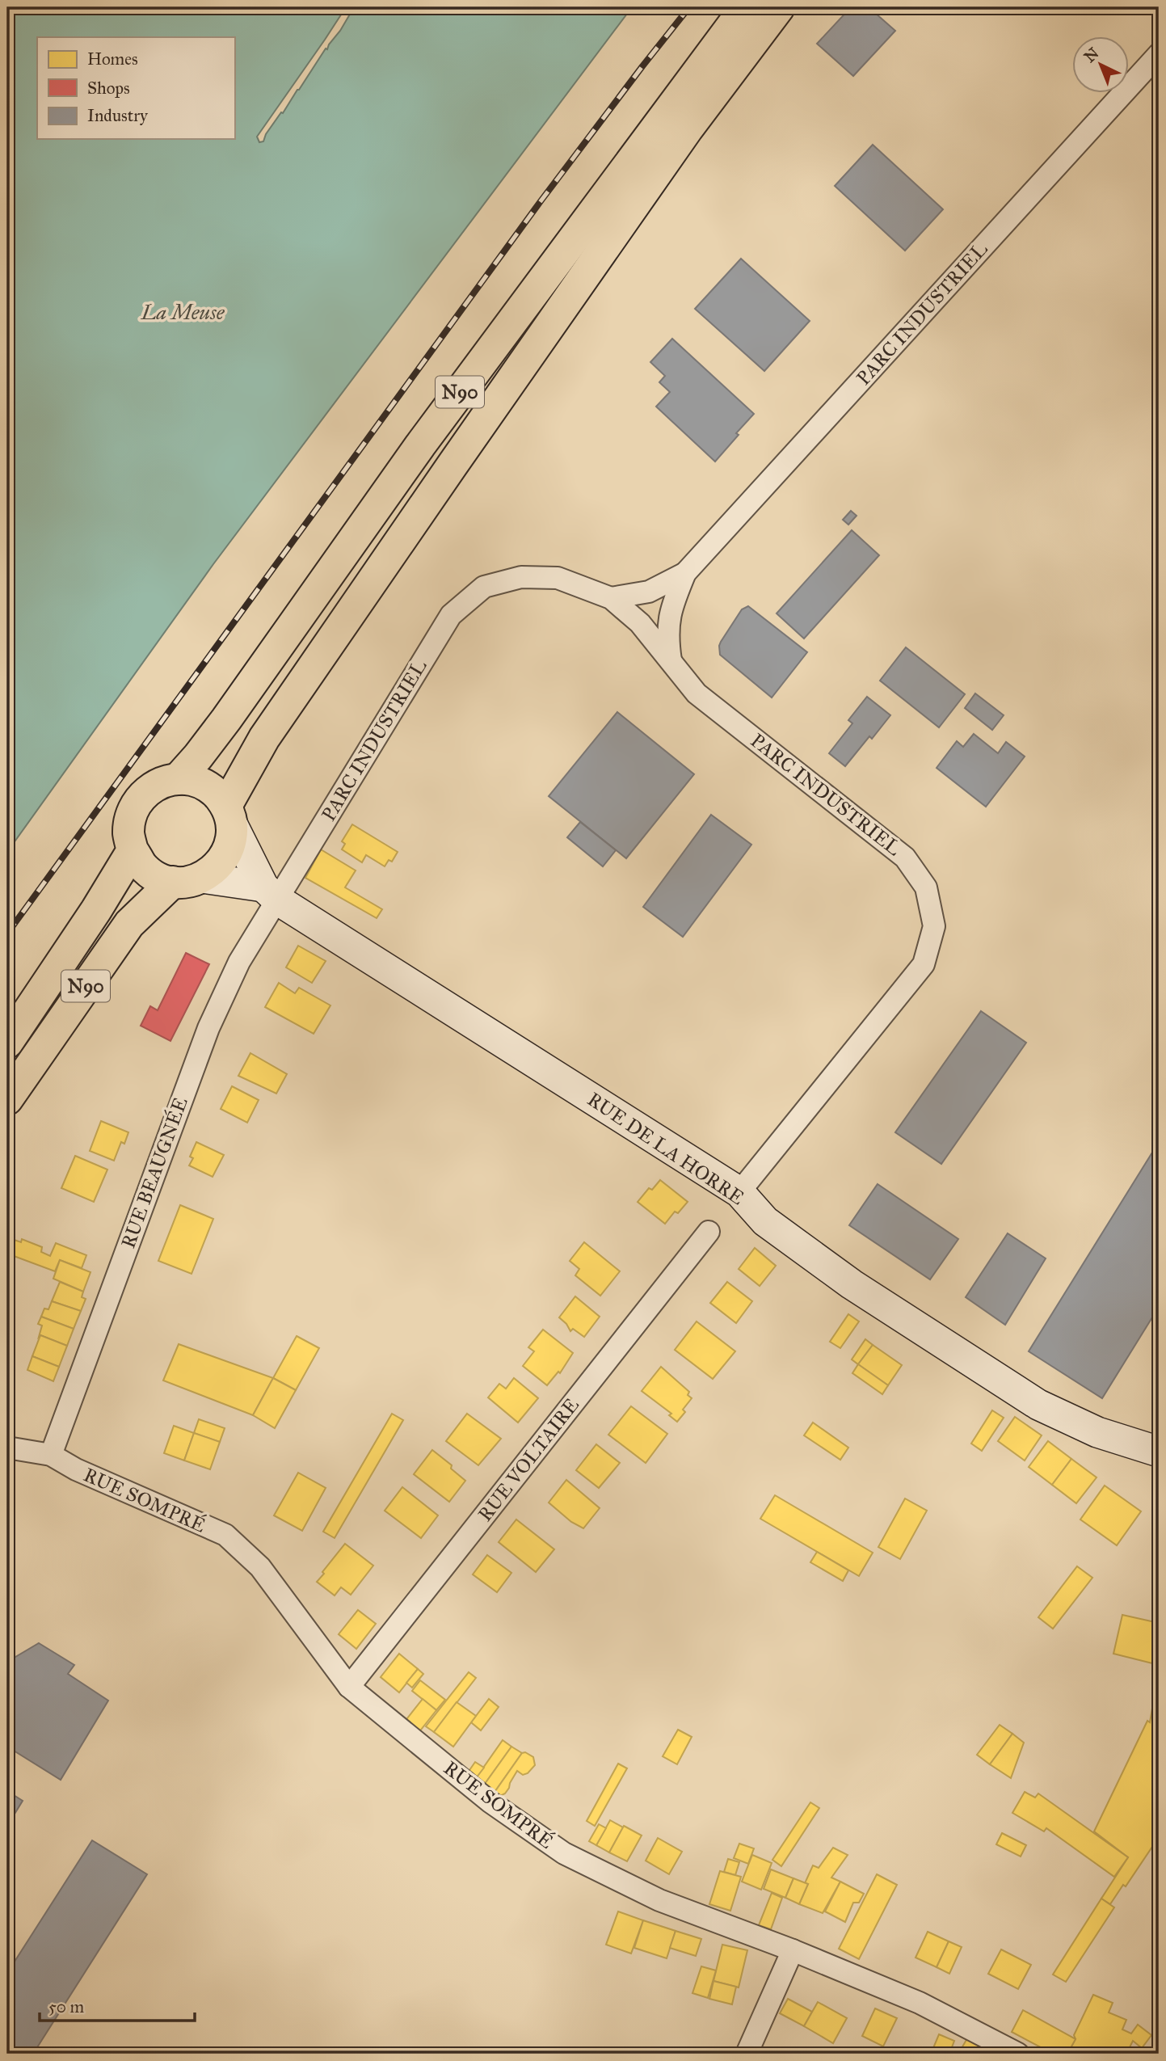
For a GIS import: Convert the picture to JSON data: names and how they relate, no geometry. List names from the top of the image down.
{
  "streets": {
    "highway": ["N90"],
    "street": [
      "PARC INDUSTRIEL",
      "RUE DE LA HORRE",
      "RUE BEAUGNÉE",
      "RUE VOLTAIRE",
      "RUE SOMPRÉ"
    ]
  },
  "crossings": [
    ["PARC INDUSTRIEL", "RUE DE LA HORRE"],
    ["PARC INDUSTRIEL", "RUE BEAUGNÉE"],
    ["RUE DE LA HORRE", "RUE BEAUGNÉE"],
    ["RUE BEAUGNÉE", "RUE SOMPRÉ"],
    ["RUE VOLTAIRE", "RUE SOMPRÉ"]
  ],
  "water": ["La Meuse"],
  "legend": ["Homes", "Shops", "Industry"],
  "scale_bar": "50 m",
  "north": "top left"
}
